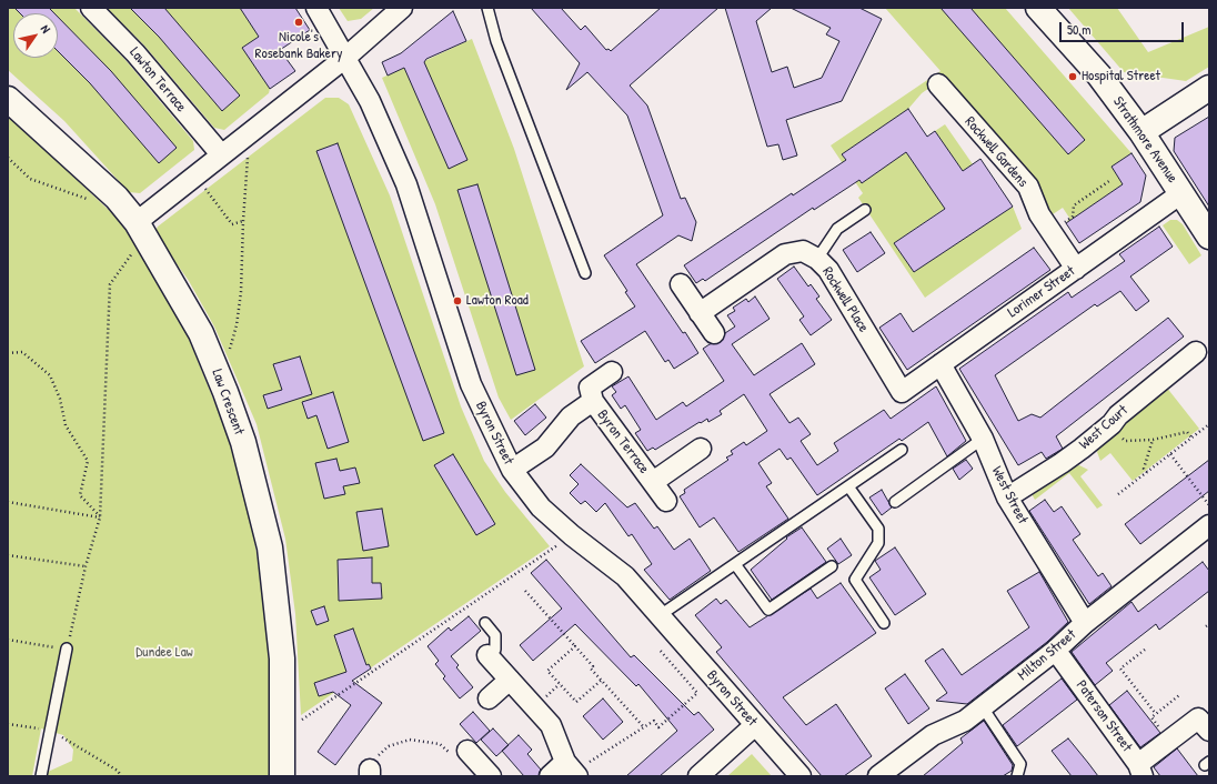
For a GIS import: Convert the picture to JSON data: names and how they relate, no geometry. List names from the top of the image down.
{
  "streets": {
    "street": [
      "Lawton Terrace",
      "Strathmore Avenue",
      "Rockwell Gardens",
      "Lorimer Street",
      "Rockwell Place",
      "Law Crescent",
      "West Court",
      "Byron Street",
      "Byron Terrace",
      "West Street",
      "Milton Street",
      "Paterson Street"
    ]
  },
  "crossings": [
    ["Strathmore Avenue", "Lorimer Street"],
    ["Rockwell Gardens", "Lorimer Street"],
    ["Lorimer Street", "Rockwell Place"],
    ["Lorimer Street", "West Street"],
    ["West Court", "West Street"],
    ["Byron Street", "Byron Terrace"],
    ["West Street", "Milton Street"]
  ],
  "parks": ["Dundee Law"],
  "places": ["Nicole's Rosebank Bakery", "Hospital Street", "Lawton Road"],
  "scale_bar": "50 m",
  "north": "top right"
}
